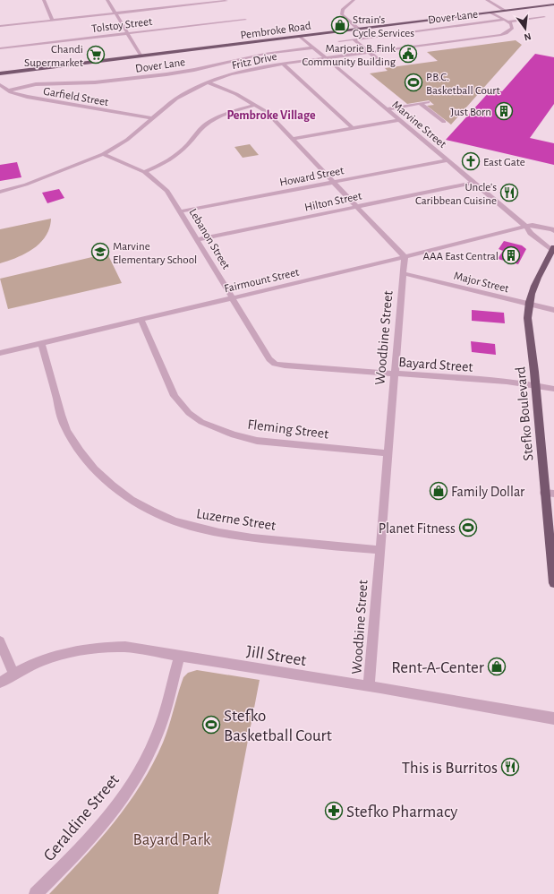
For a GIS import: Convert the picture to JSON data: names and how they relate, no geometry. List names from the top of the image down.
{
  "streets": {
    "main road": ["Pembroke Road", "Stefko Boulevard"],
    "street": [
      "Dover Lane",
      "Tolstoy Street",
      "Fritz Drive",
      "Garfield Street",
      "Marvine Street",
      "Howard Street",
      "Hilton Street",
      "Lebanon Street",
      "Fairmount Street",
      "Major Street",
      "Woodbine Street",
      "Bayard Street",
      "Fleming Street",
      "Luzerne Street",
      "Jill Street",
      "Geraldine Street"
    ]
  },
  "crossings": [
    ["Dover Lane", "Fritz Drive"],
    ["Dover Lane", "Garfield Street"],
    ["Dover Lane", "Marvine Street"],
    ["Pembroke Road", "Marvine Street"],
    ["Fritz Drive", "Garfield Street"],
    ["Fritz Drive", "Marvine Street"],
    ["Fritz Drive", "Lebanon Street"],
    ["Marvine Street", "Howard Street"],
    ["Marvine Street", "Hilton Street"],
    ["Marvine Street", "Fairmount Street"],
    ["Marvine Street", "Stefko Boulevard"],
    ["Howard Street", "Lebanon Street"],
    ["Hilton Street", "Lebanon Street"],
    ["Lebanon Street", "Fairmount Street"],
    ["Lebanon Street", "Bayard Street"],
    ["Fairmount Street", "Woodbine Street"],
    ["Fairmount Street", "Fleming Street"],
    ["Fairmount Street", "Luzerne Street"],
    ["Major Street", "Woodbine Street"],
    ["Major Street", "Stefko Boulevard"],
    ["Woodbine Street", "Bayard Street"],
    ["Woodbine Street", "Fleming Street"],
    ["Woodbine Street", "Luzerne Street"],
    ["Woodbine Street", "Jill Street"],
    ["Bayard Street", "Stefko Boulevard"],
    ["Jill Street", "Geraldine Street"]
  ],
  "districts": ["Pembroke Village"],
  "parks": ["Bayard Park"],
  "places": {
    "shop": ["Strain's Cycle Services", "Family Dollar", "Rent-A-Center"],
    "public building": ["Marjorie B. Fink Community Building"],
    "supermarket": ["Chandi Supermarket"],
    "sports": ["P.B.C. Basketball Court", "Planet Fitness", "Stefko Basketball Court"],
    "building": ["Just Born", "AAA East Central"],
    "church": ["East Gate"],
    "restaurant": ["Uncle's Caribbean Cuisine", "This is Burritos"],
    "school or university": ["Marvine Elementary School"],
    "pharmacy": ["Stefko Pharmacy"]
  },
  "north": "bottom"
}
